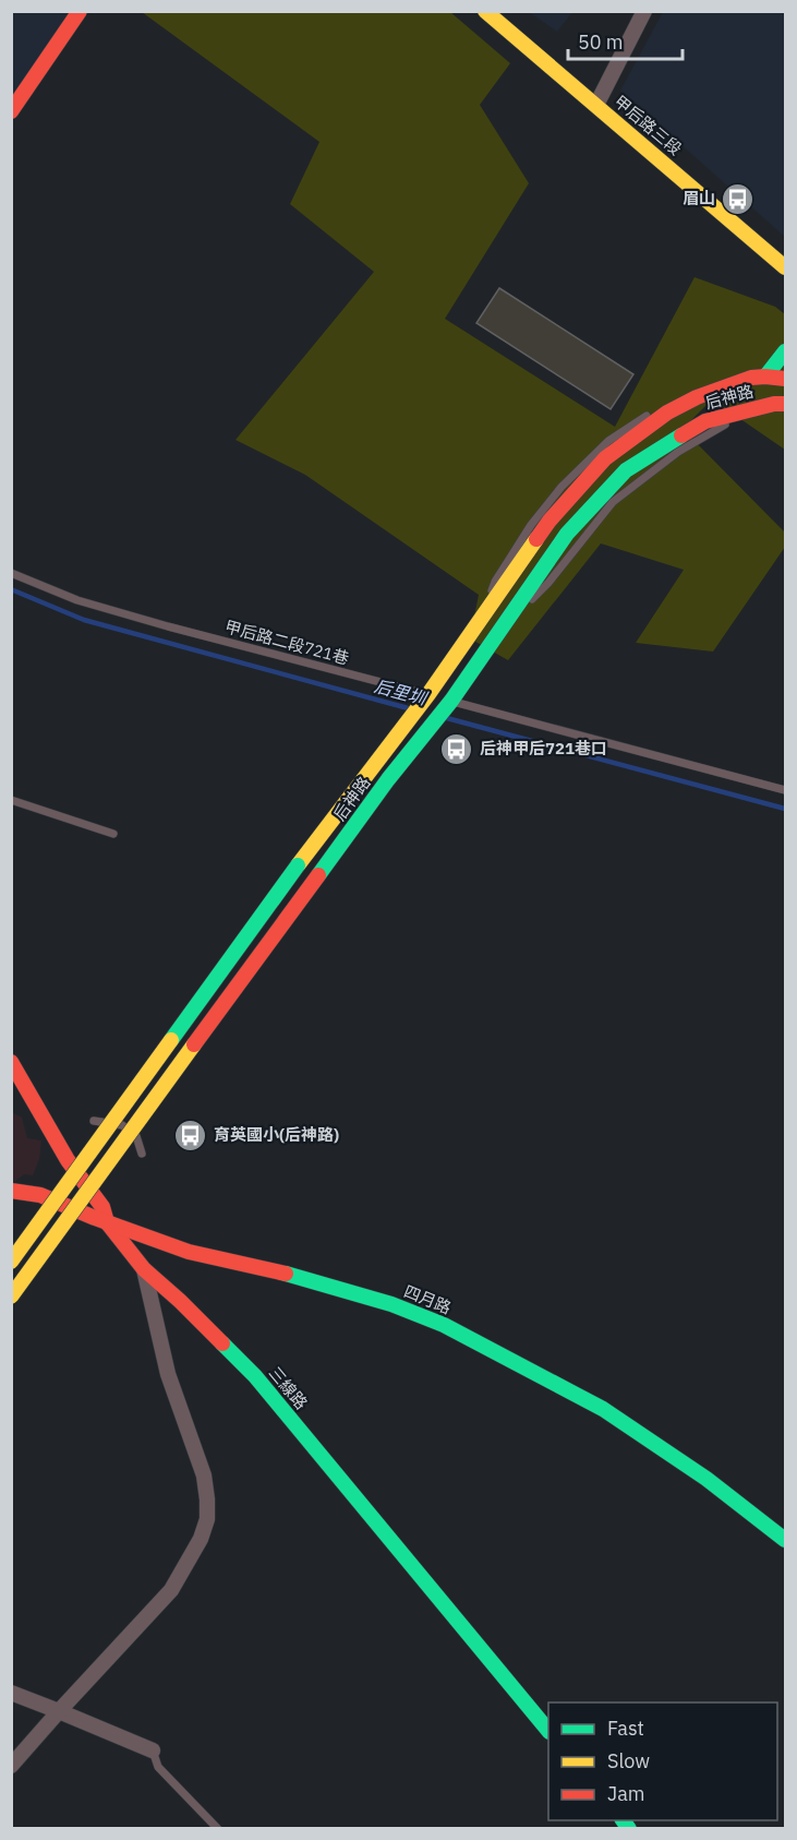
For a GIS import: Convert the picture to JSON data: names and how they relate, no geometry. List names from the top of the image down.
{
  "streets": {
    "street": [
      "甲后路三段",
      "后神路",
      "四月路",
      "三線路"
    ],
    "lane": ["甲后路二段721巷"]
  },
  "crossings": [
    ["后神路", "甲后路二段721巷"],
    ["四月路", "三線路"]
  ],
  "water": ["后里圳"],
  "places": {
    "bus stop": ["眉山", "后神甲后721巷口", "育英國小(后神路)"]
  },
  "legend": ["Fast", "Slow", "Jam"],
  "scale_bar": "50 m"
}
